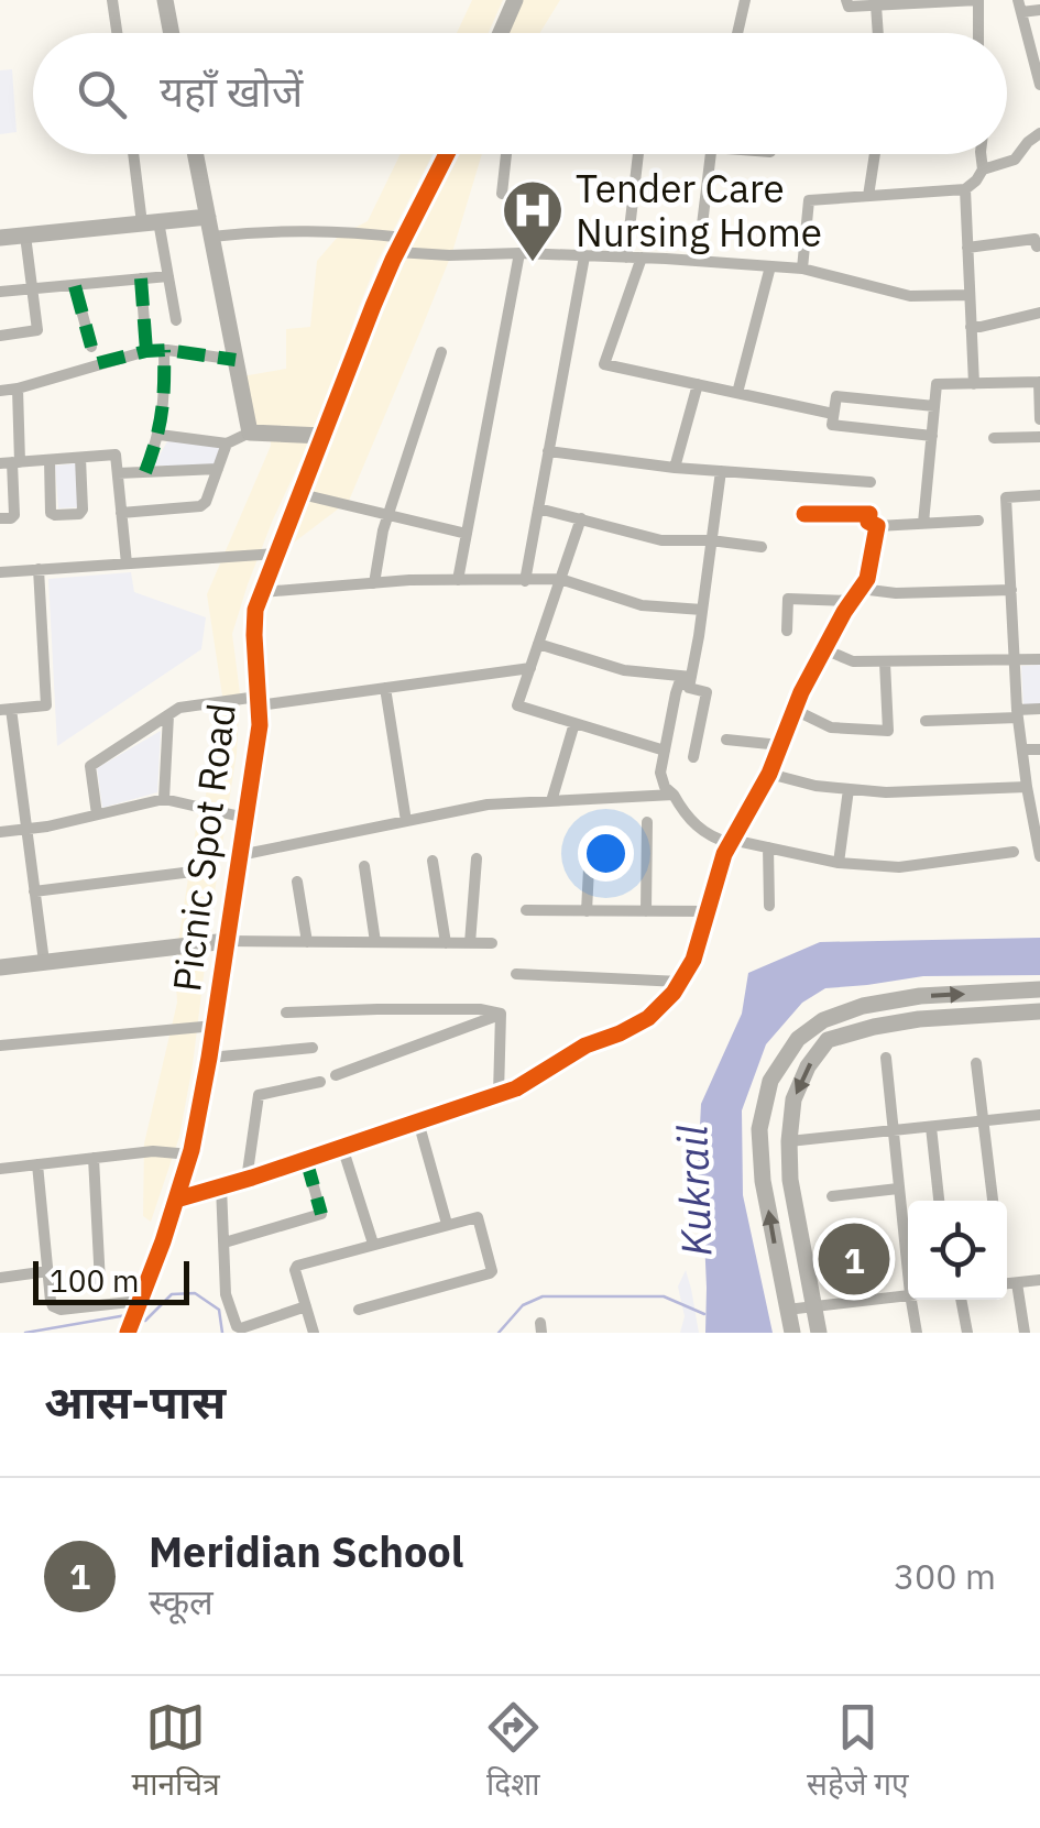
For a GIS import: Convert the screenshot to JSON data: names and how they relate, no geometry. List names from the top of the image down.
{
  "streets": {
    "street": ["Picnic Spot Road"]
  },
  "water": ["Kukrail"],
  "places": {
    "hospital": ["Tender Care Nursing Home"]
  },
  "scale_bar": "100 m",
  "page": {
    "search": "यहाँ खोजें",
    "pins": "1",
    "scale": "100 m",
    "heading": "आस-पास",
    "list": [
      {
        "mark": "1",
        "name": "Meridian School",
        "note": "स्कूल",
        "value": "300 m"
      }
    ],
    "nav": ["मानचित्र", "दिशा", "सहेजे गए"]
  }
}
